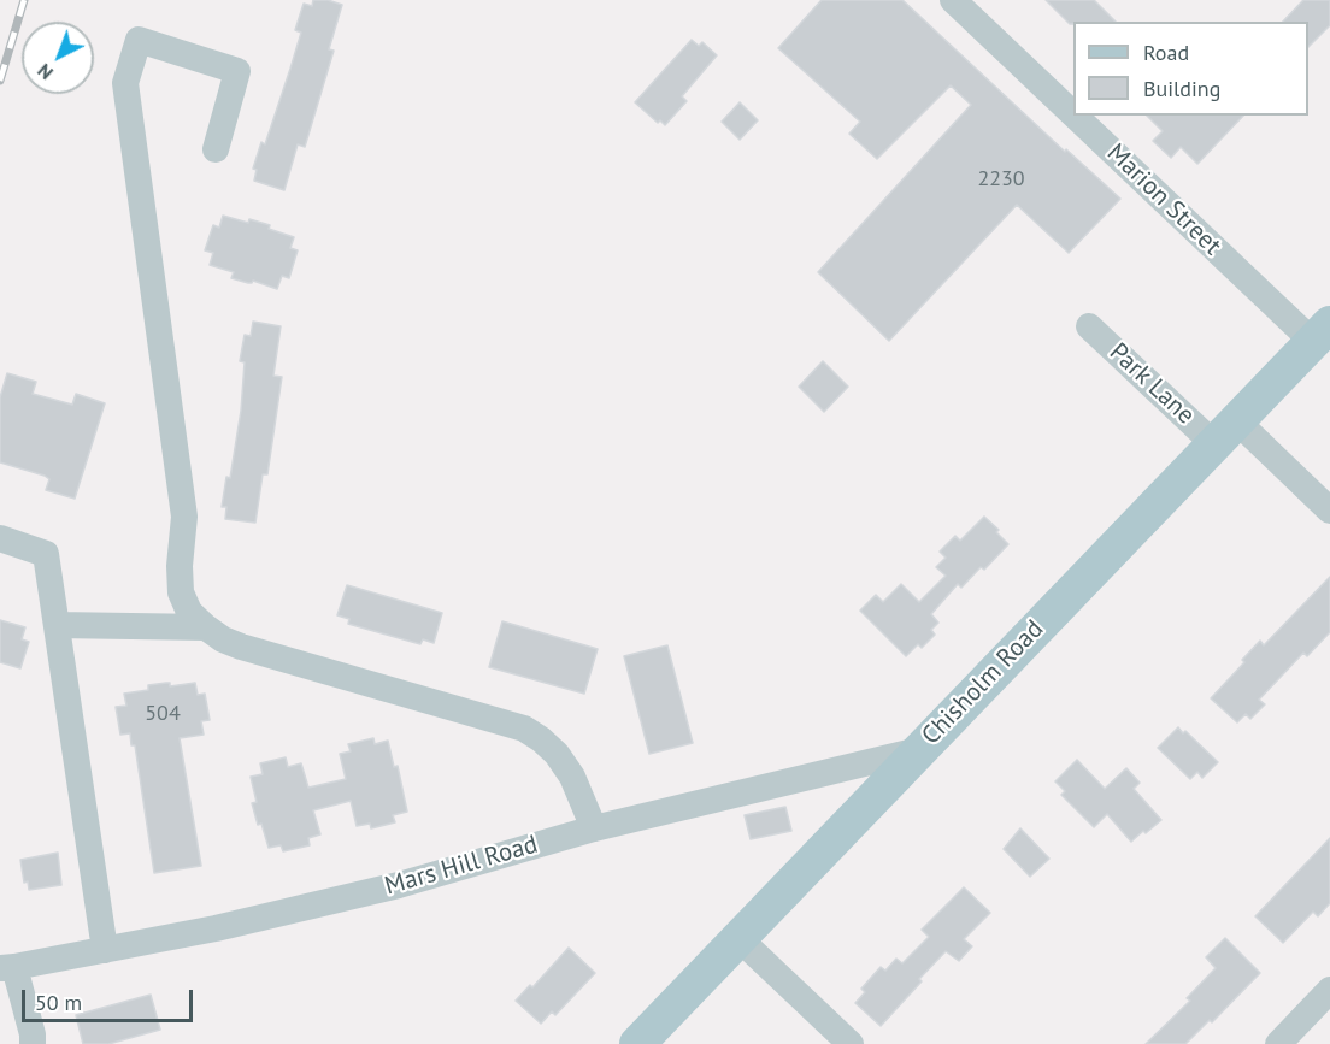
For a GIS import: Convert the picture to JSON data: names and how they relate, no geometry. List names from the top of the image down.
{
  "streets": {
    "main road": ["Chisholm Road"],
    "street": ["Marion Street", "Park Lane", "Mars Hill Road"]
  },
  "crossings": [
    ["Marion Street", "Chisholm Road"],
    ["Park Lane", "Chisholm Road"],
    ["Chisholm Road", "Mars Hill Road"]
  ],
  "house_numbers": ["2230", "504"],
  "legend": ["Road", "Building"],
  "scale_bar": "50 m",
  "north": "bottom left"
}
